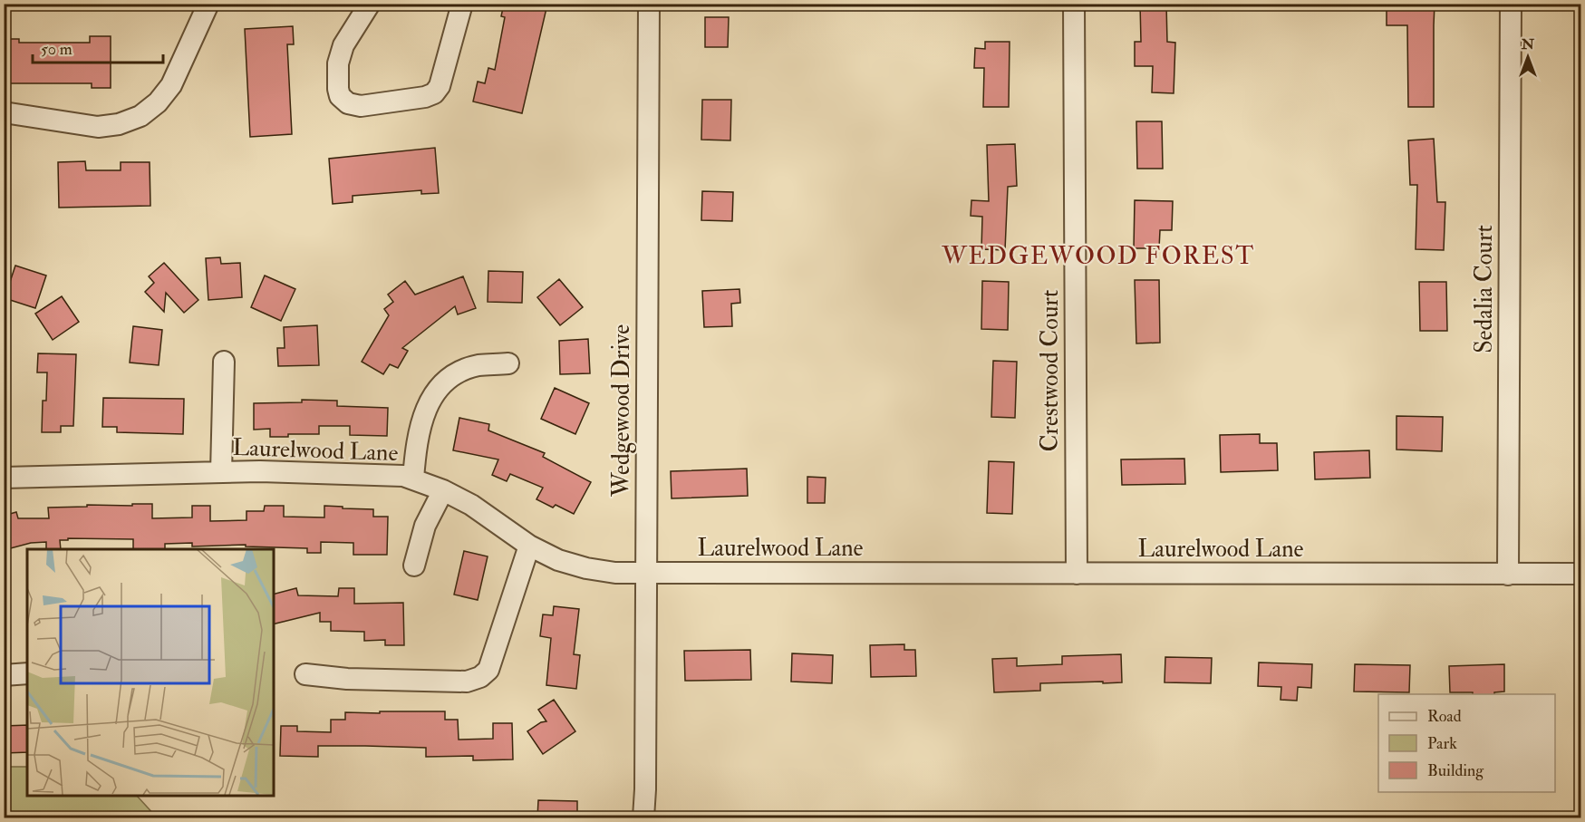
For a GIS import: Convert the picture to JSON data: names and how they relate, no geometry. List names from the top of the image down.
{
  "streets": {
    "street": [
      "Sedalia Court",
      "Crestwood Court",
      "Wedgewood Drive",
      "Laurelwood Lane"
    ]
  },
  "crossings": [
    ["Sedalia Court", "Laurelwood Lane"],
    ["Crestwood Court", "Laurelwood Lane"],
    ["Wedgewood Drive", "Laurelwood Lane"]
  ],
  "districts": ["WEDGEWOOD FOREST"],
  "legend": ["Road", "Park", "Building"],
  "scale_bar": "50 m",
  "north": "top"
}
